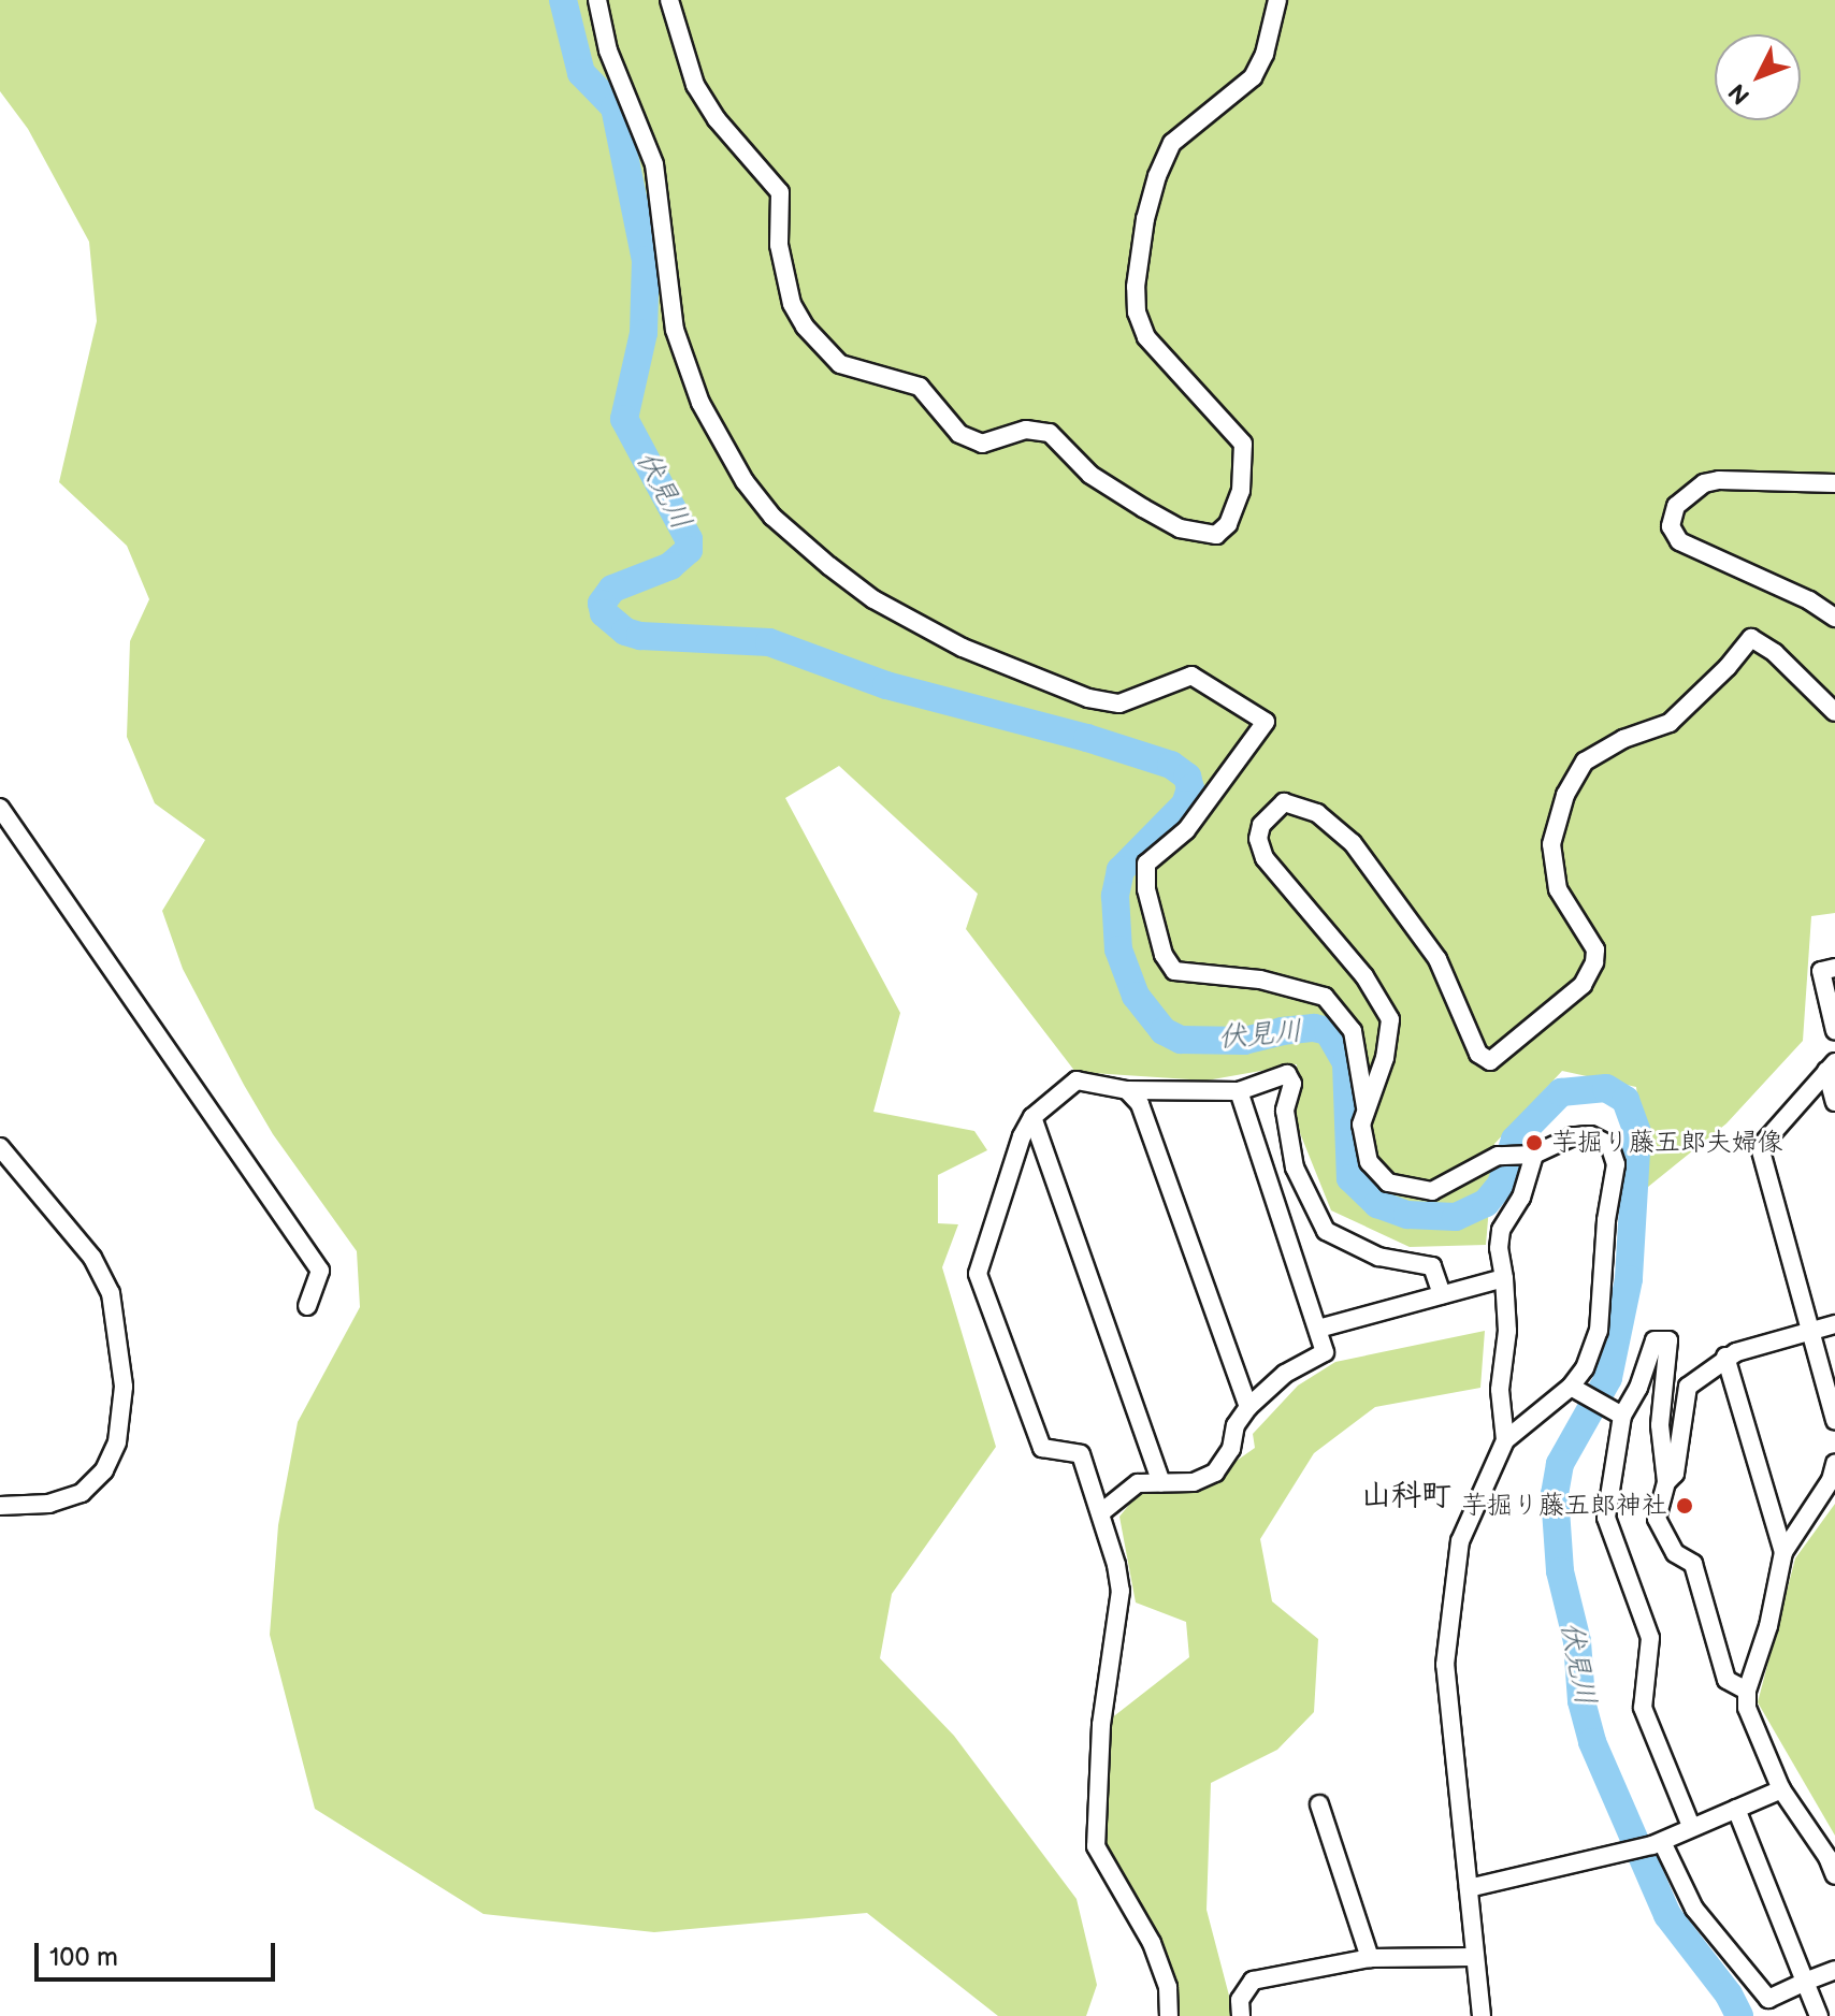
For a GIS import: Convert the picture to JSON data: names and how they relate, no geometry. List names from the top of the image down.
{
  "districts": ["山科町"],
  "water": ["伏見川"],
  "places": ["芋掘り藤五郎夫婦像", "芋掘り藤五郎神社"],
  "scale_bar": "100 m",
  "north": "bottom left"
}
